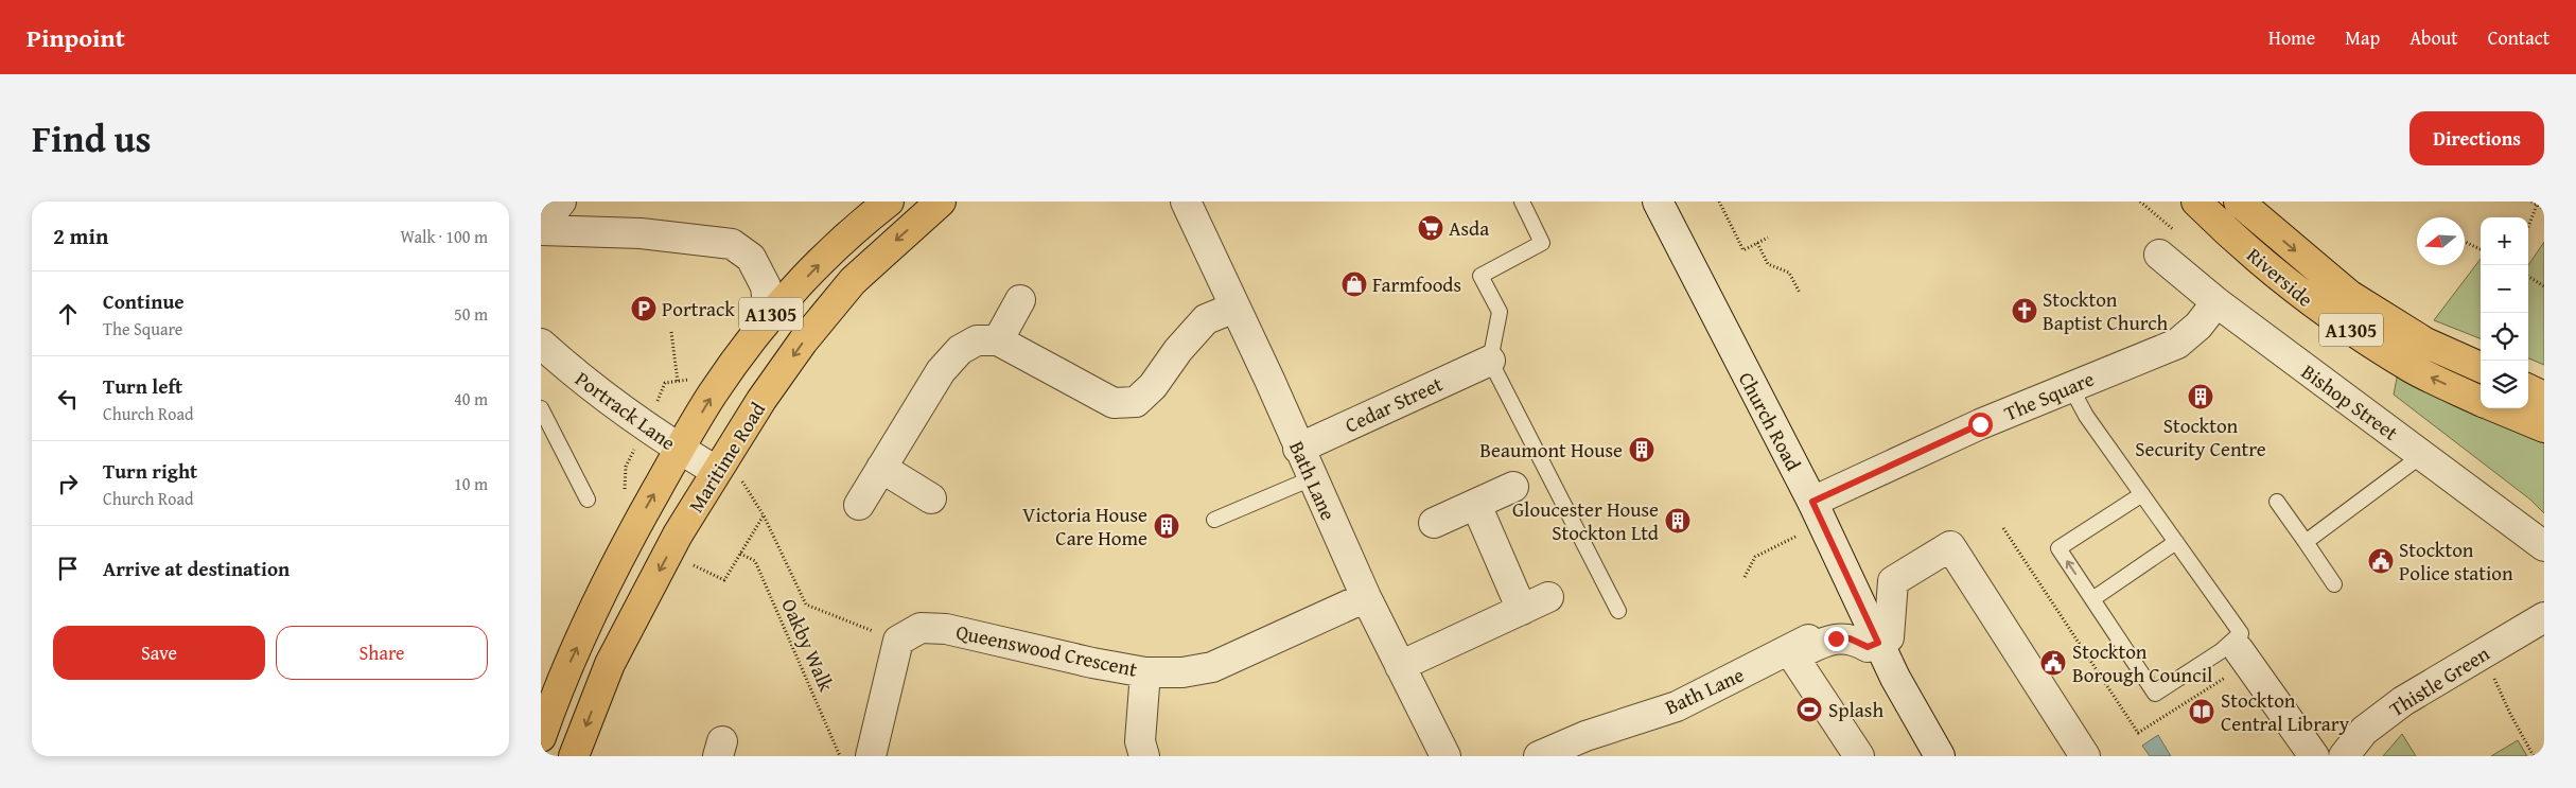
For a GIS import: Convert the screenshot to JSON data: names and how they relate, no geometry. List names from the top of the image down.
{
  "streets": {
    "main road": ["Riverside", "A1305", "Maritime Road"],
    "street": [
      "The Square",
      "Bishop Street",
      "Cedar Street",
      "Portrack Lane",
      "Church Road",
      "Bath Lane",
      "Queenswood Crescent",
      "Thistle Green"
    ],
    "path": ["Oakby Walk"]
  },
  "crossings": [
    ["A1305", "Portrack Lane"],
    ["The Square", "Bishop Street"],
    ["The Square", "Church Road"],
    ["Cedar Street", "Bath Lane"],
    ["Portrack Lane", "Maritime Road"],
    ["Church Road", "Bath Lane"],
    ["Bath Lane", "Queenswood Crescent"]
  ],
  "places": {
    "supermarket": ["Asda"],
    "shop": ["Farmfoods"],
    "parking": ["Portrack"],
    "church": ["Stockton Baptist Church"],
    "building": [
      "Stockton Security Centre",
      "Beaumont House",
      "Gloucester House Stockton Ltd",
      "Victoria House Care Home"
    ],
    "public building": ["Stockton Police station", "Stockton Borough Council"],
    "sports": ["Splash"],
    "library": ["Stockton Central Library"]
  },
  "north": "left",
  "page": {
    "header": "Pinpoint",
    "nav": [
      "Home",
      "Map",
      "About",
      "Contact"
    ],
    "title": "Find us",
    "buttons": [
      "Directions",
      ["Save", "Share"]
    ],
    "heading": ["2 min", "Walk · 100 m"],
    "map_buttons": ["+", "−"],
    "list": [
      ["Continue", "The Square", "50 m"],
      ["Turn left", "Church Road", "40 m"],
      ["Turn right", "Church Road", "10 m"],
      "Arrive at destination"
    ]
  }
}
